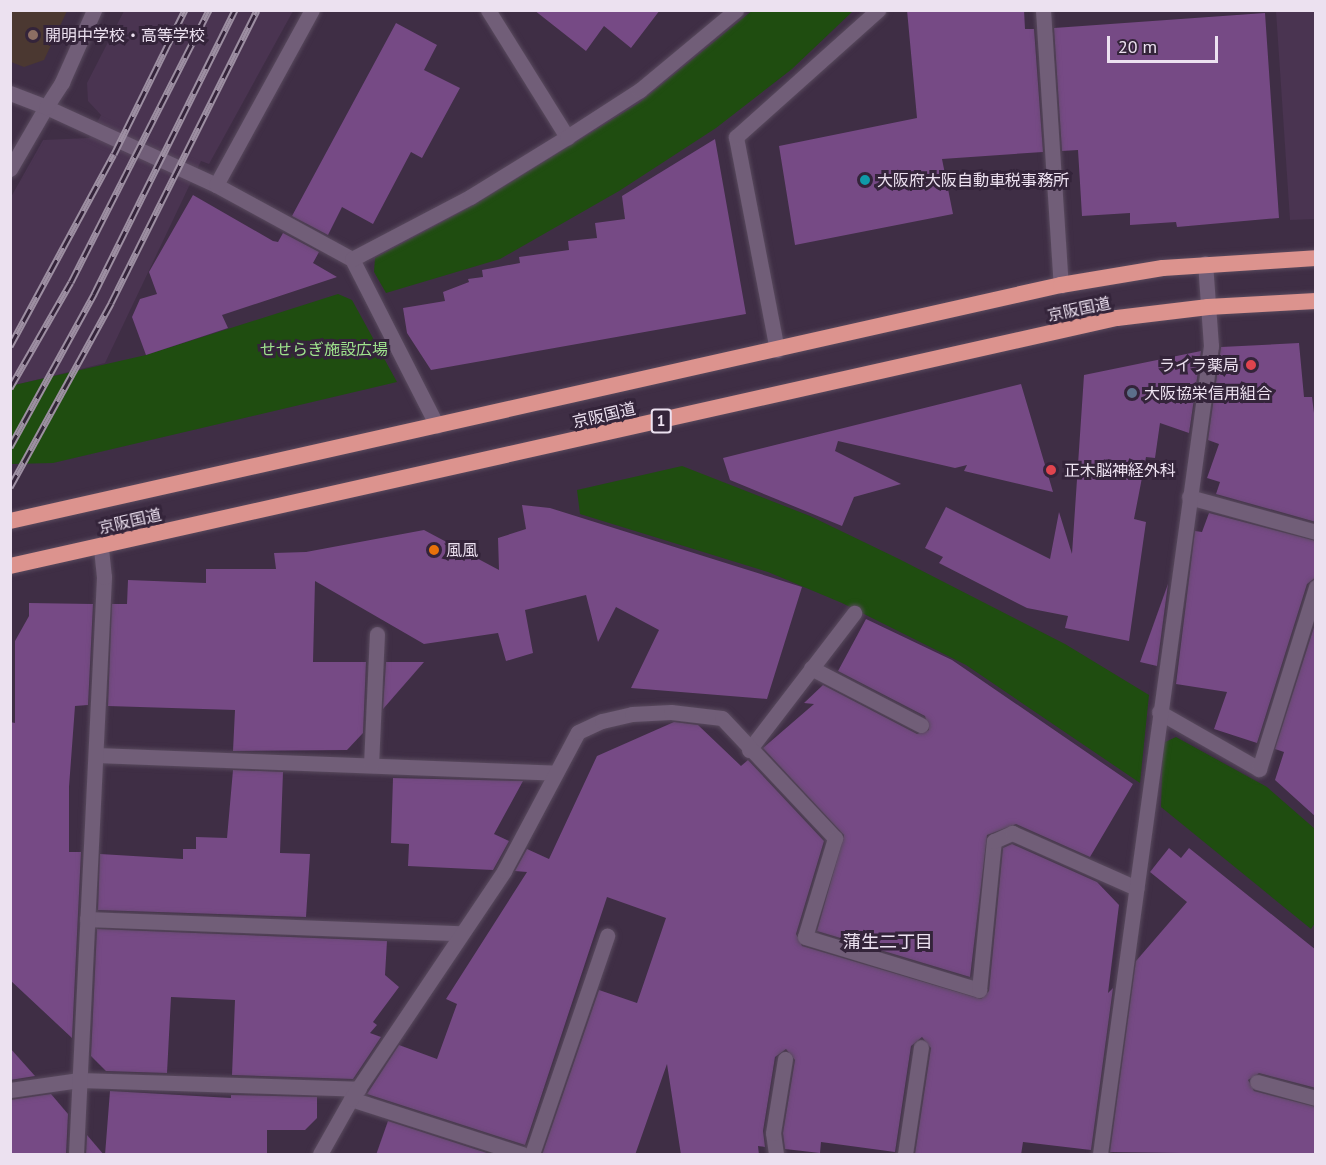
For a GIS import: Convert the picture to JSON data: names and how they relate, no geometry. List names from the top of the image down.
{
  "streets": {
    "highway": ["京阪国道", "1"]
  },
  "districts": ["蒲生二丁目"],
  "parks": ["せせらぎ施設広場"],
  "places": [
    "開明中学校・高等学校",
    "大阪府大阪自動車税事務所",
    "ライラ薬局",
    "大阪協栄信用組合",
    "正木脳神経外科",
    "風風"
  ],
  "scale_bar": "20 m"
}
